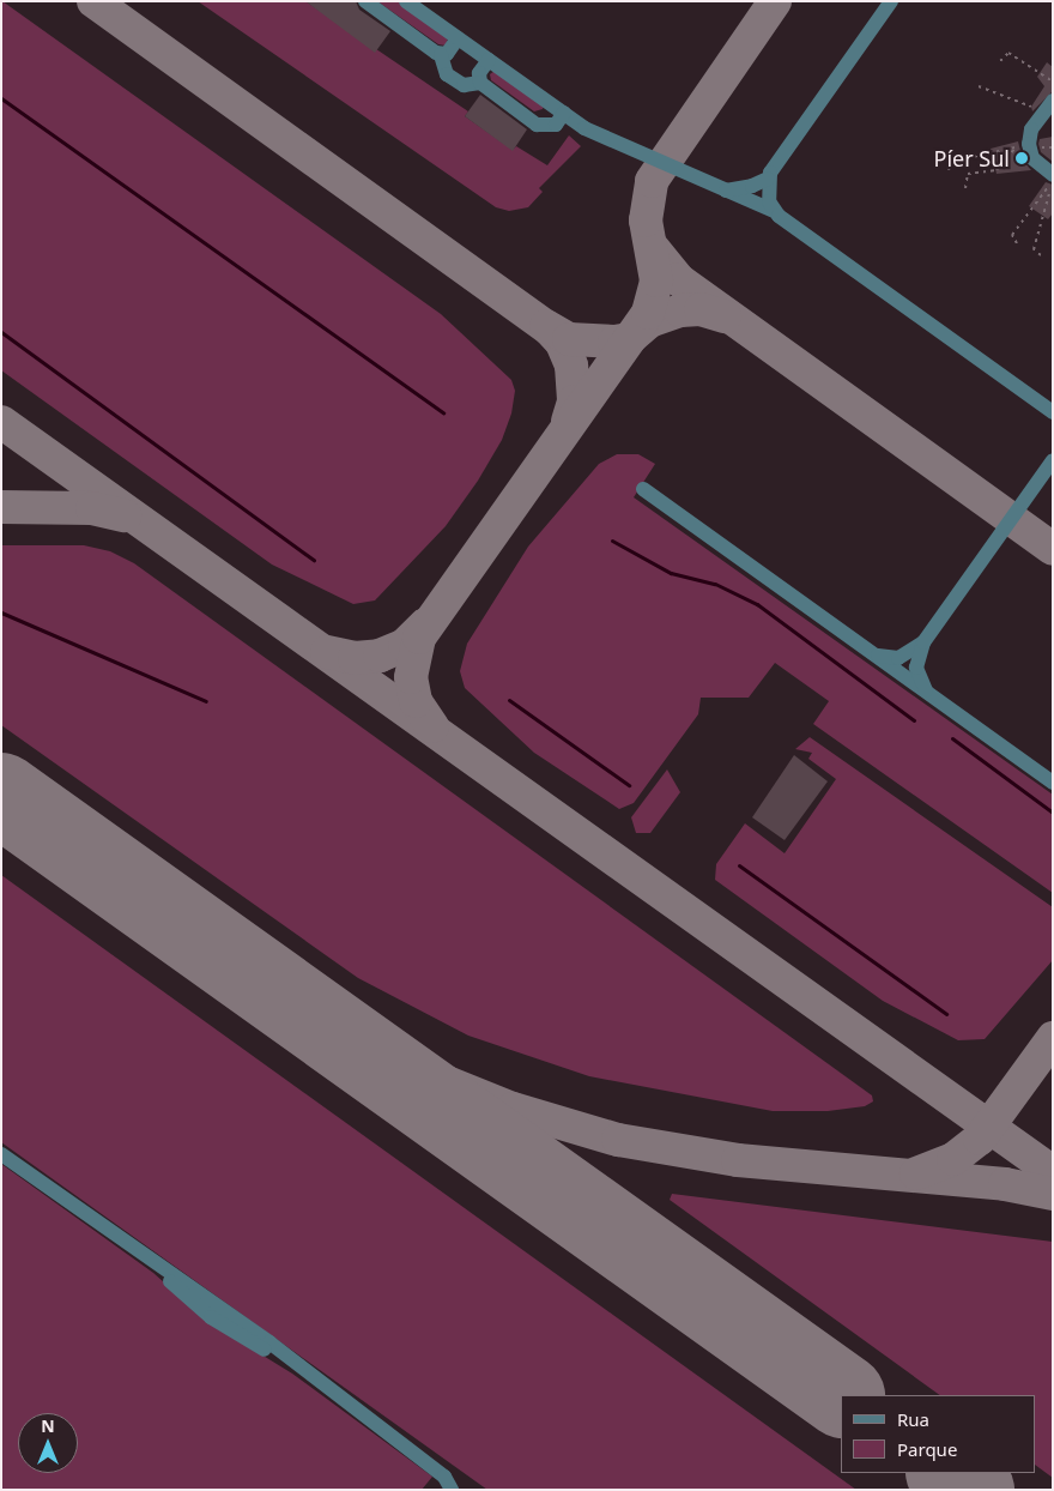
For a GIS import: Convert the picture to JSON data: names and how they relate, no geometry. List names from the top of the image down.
{
  "places": ["Píer Sul"],
  "legend": ["Rua", "Parque"],
  "north": "top"
}
